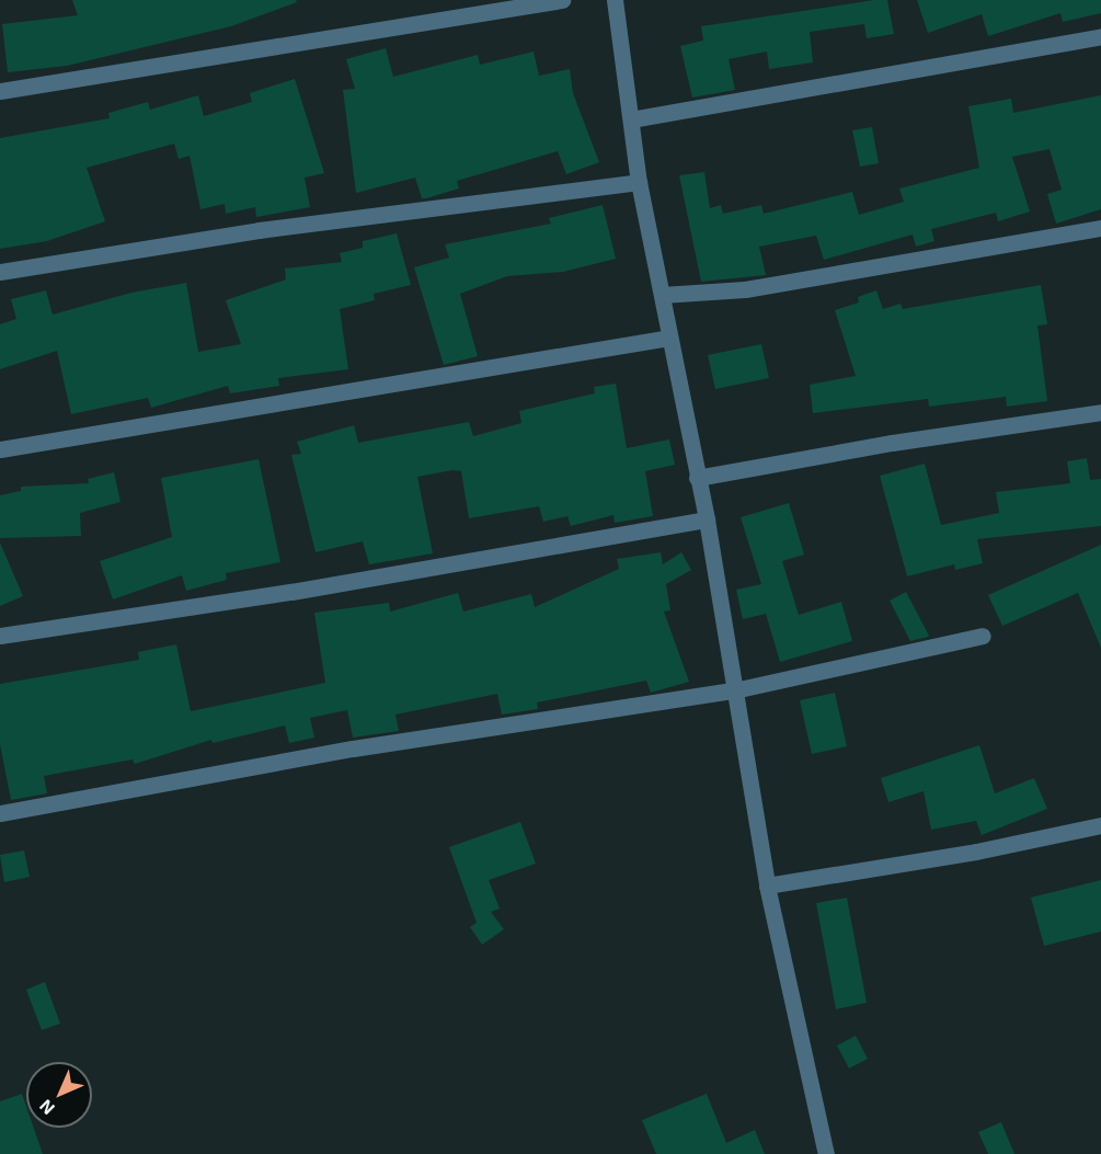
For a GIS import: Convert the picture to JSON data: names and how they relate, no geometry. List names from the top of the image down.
{
  "north": "bottom left"
}
